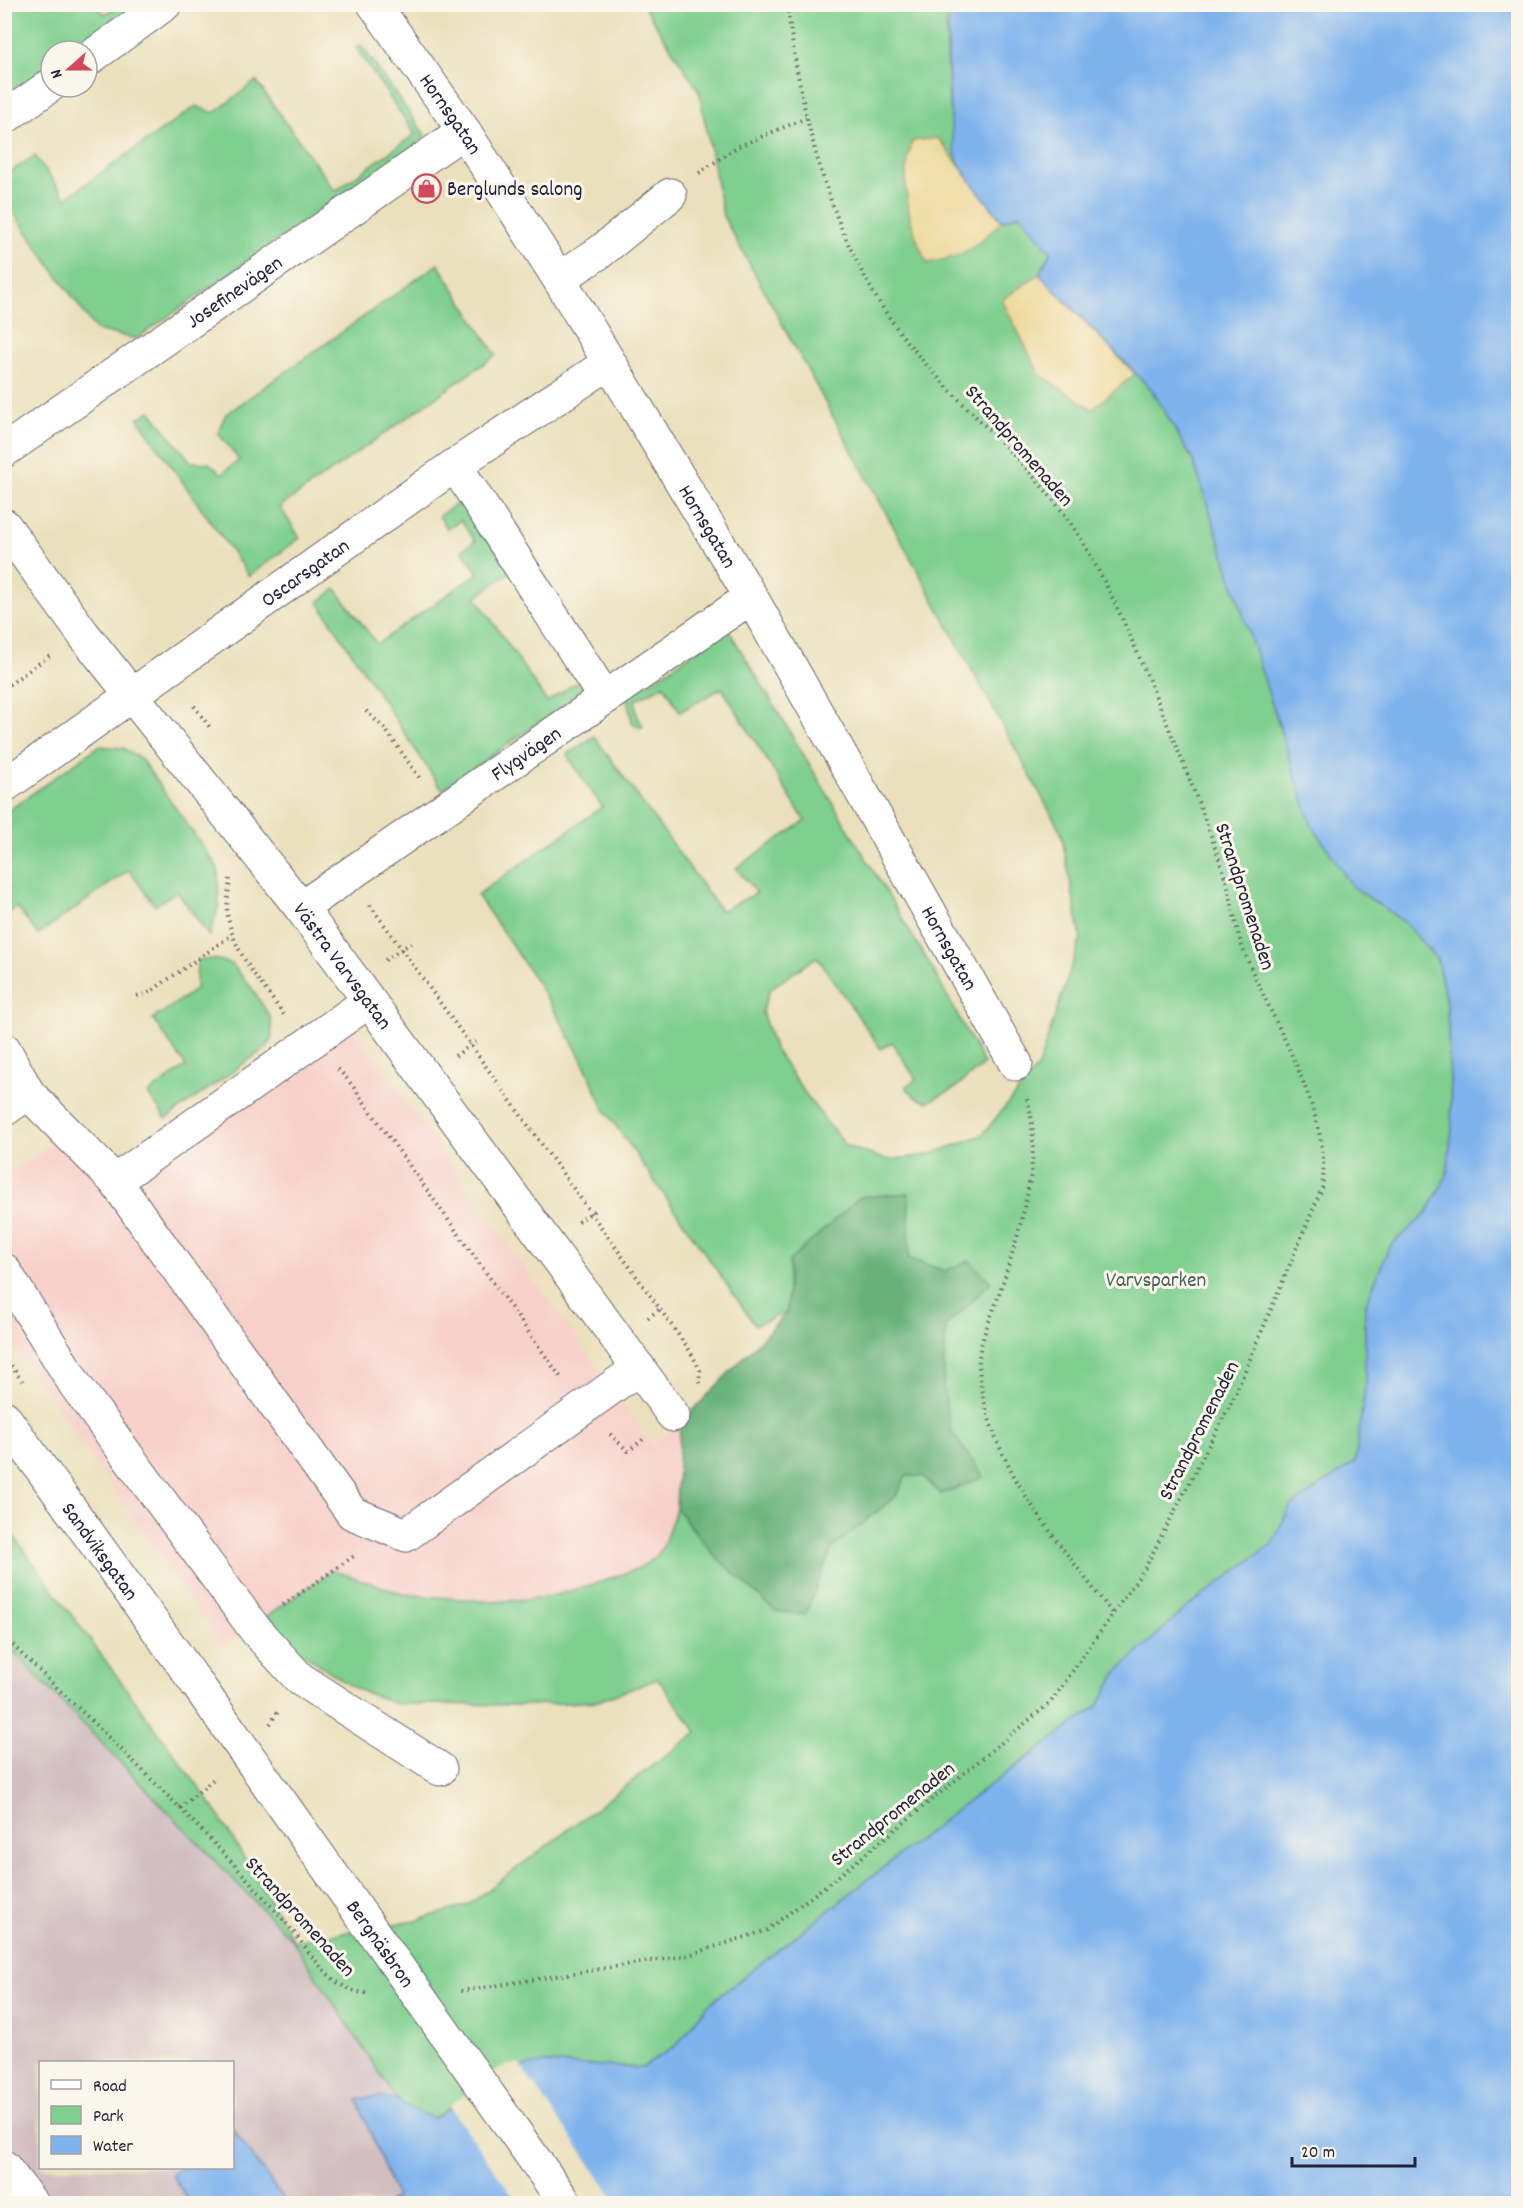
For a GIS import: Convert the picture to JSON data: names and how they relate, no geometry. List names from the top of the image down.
{
  "streets": {
    "street": [
      "Hornsgatan",
      "Josefinevägen",
      "Oscarsgatan",
      "Flygvägen",
      "Västra Varvsgatan",
      "Sandviksgatan",
      "Bergnäsbron"
    ],
    "path": ["Strandpromenaden"]
  },
  "crossings": [
    ["Hornsgatan", "Josefinevägen"],
    ["Hornsgatan", "Oscarsgatan"],
    ["Hornsgatan", "Flygvägen"],
    ["Oscarsgatan", "Västra Varvsgatan"],
    ["Flygvägen", "Västra Varvsgatan"],
    ["Sandviksgatan", "Bergnäsbron"]
  ],
  "parks": ["Varvsparken"],
  "places": {
    "shop": ["Berglunds salong"]
  },
  "legend": ["Road", "Park", "Water"],
  "scale_bar": "20 m",
  "north": "left"
}
